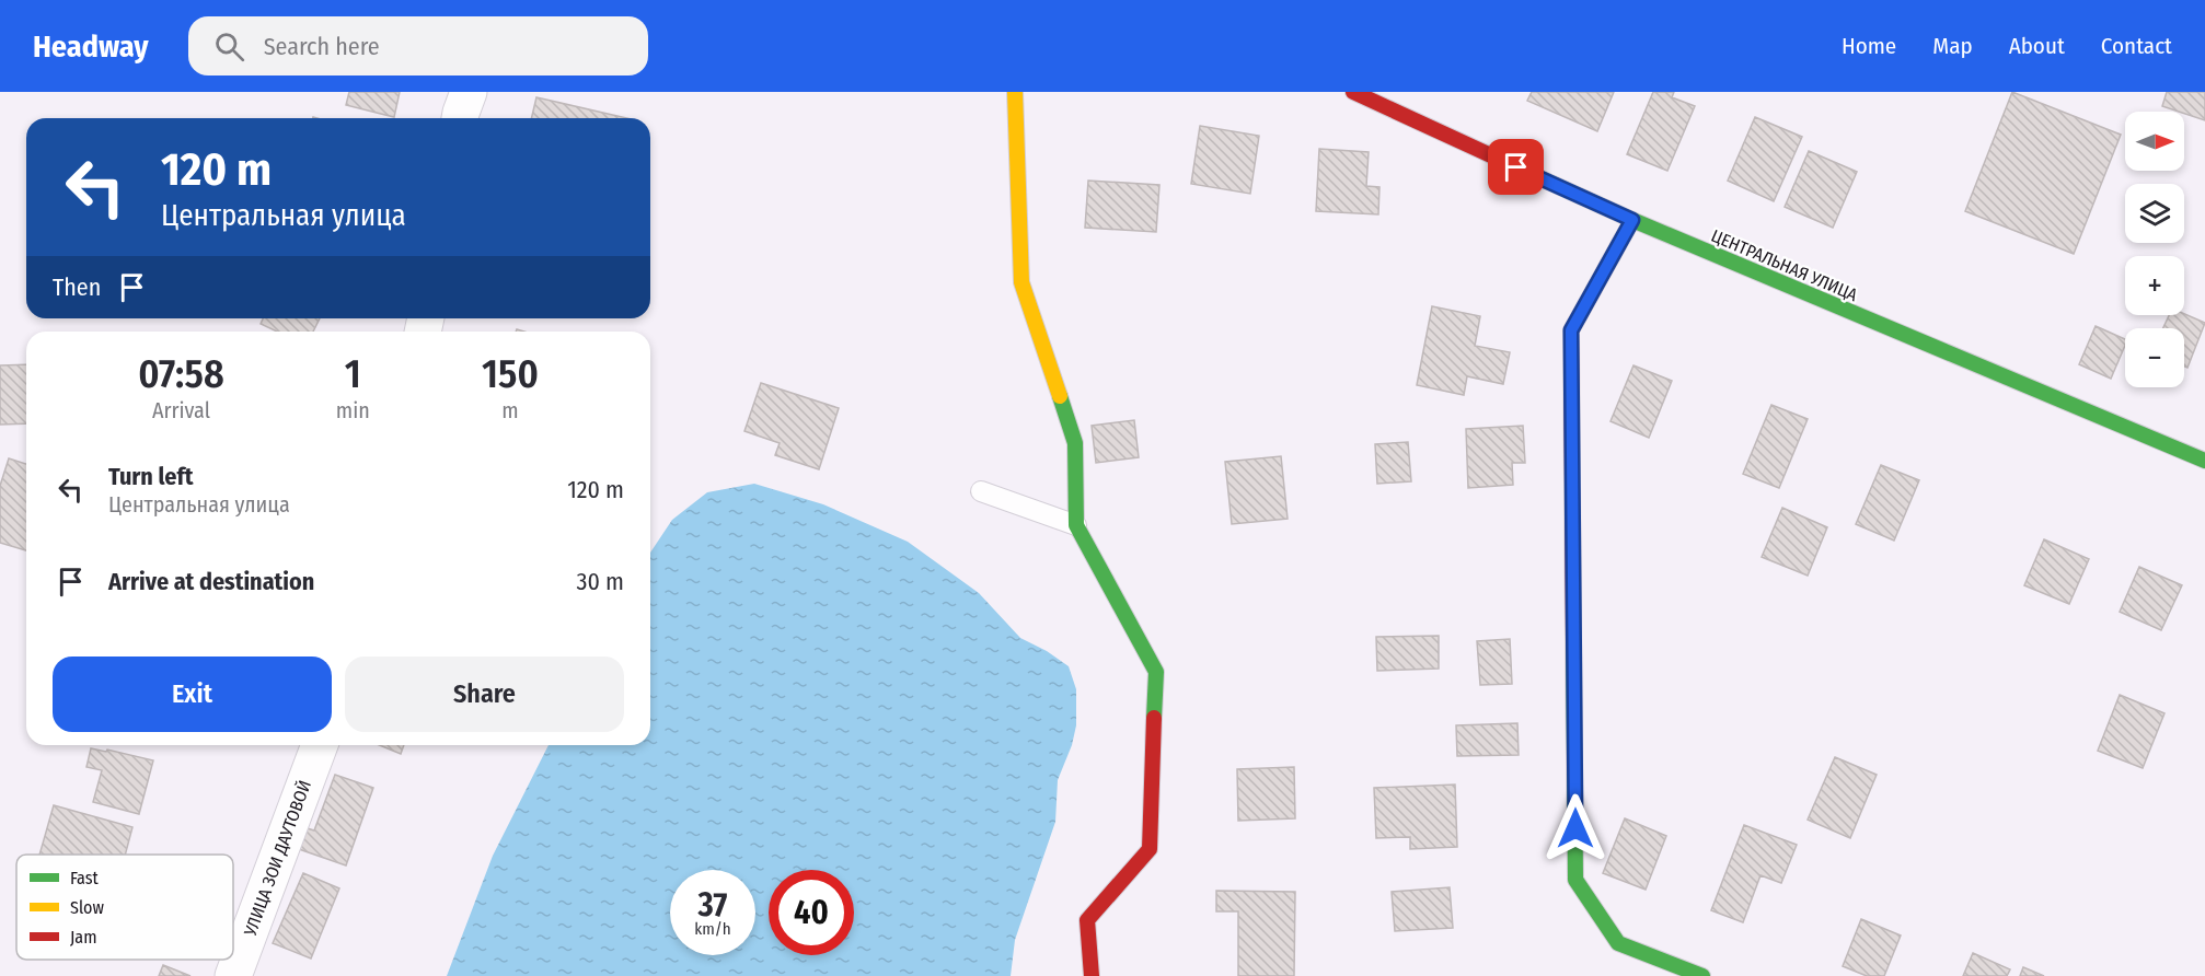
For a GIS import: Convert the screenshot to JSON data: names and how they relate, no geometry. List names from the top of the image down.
{
  "streets": {
    "street": ["ЦЕНТРАЛЬНАЯ УЛИЦА", "УЛИЦА ЗОИ ДАУТОВОЙ"]
  },
  "legend": ["Fast", "Slow", "Jam"],
  "north": "right",
  "page": {
    "header": "Headway",
    "search": "Search here",
    "nav": [
      "Home",
      "Map",
      "About",
      "Contact"
    ],
    "map_buttons": ["+", "−"],
    "turn": ["120 m", "Центральная улица"],
    "then": "Then",
    "eta": [
      "07:58",
      "Arrival",
      "1",
      "min",
      "150",
      "m"
    ],
    "list": [
      {
        "name": "Turn left",
        "note": "Центральная улица",
        "value": "120 m"
      },
      {
        "name": "Arrive at destination",
        "value": "30 m"
      }
    ],
    "buttons": ["Exit", "Share"],
    "speed": "37 km/h",
    "limit": "40"
  }
}
